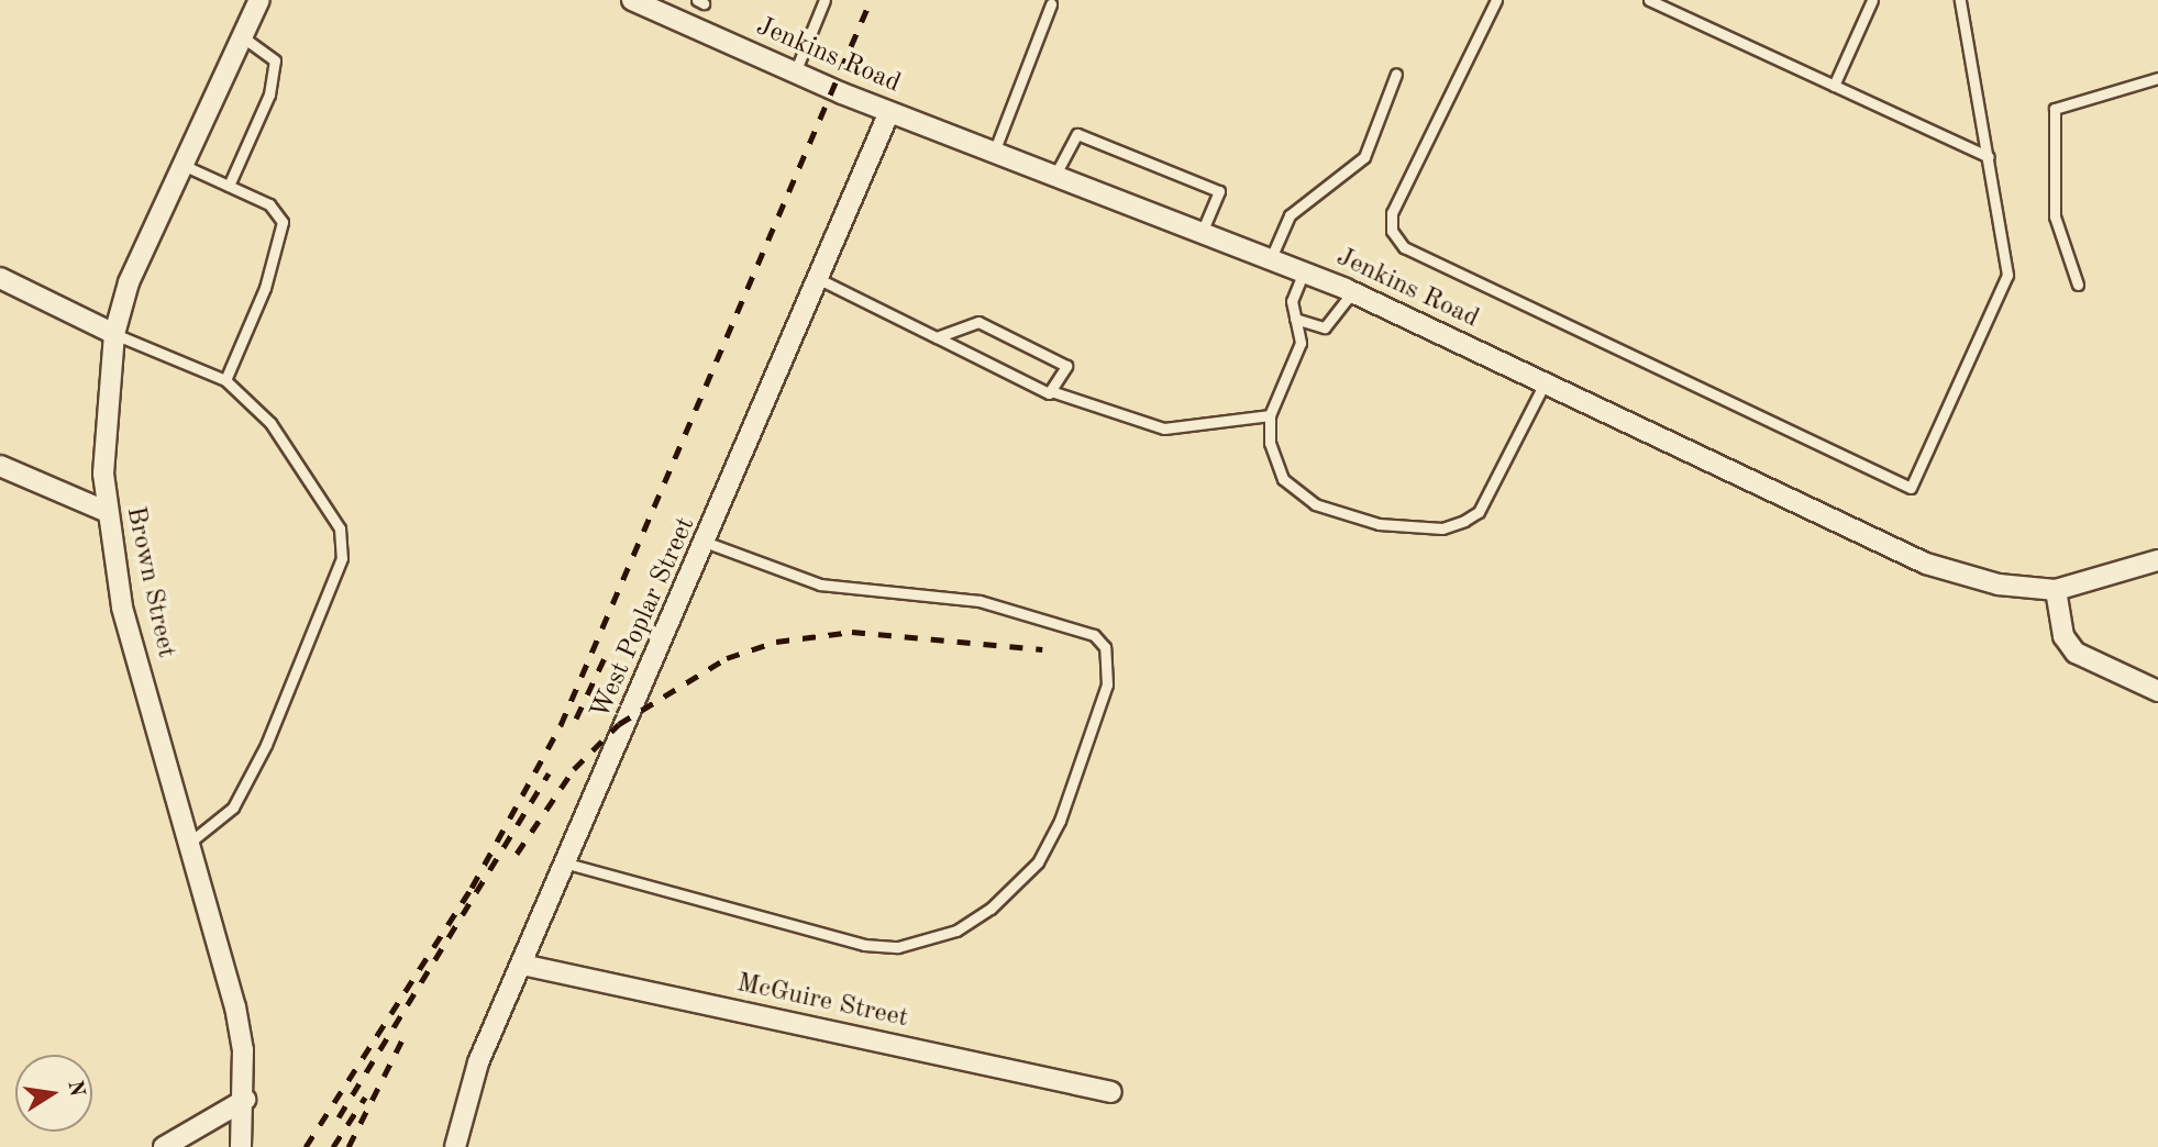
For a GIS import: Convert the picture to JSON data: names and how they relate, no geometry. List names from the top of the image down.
{
  "streets": {
    "street": [
      "Jenkins Road",
      "Brown Street",
      "West Poplar Street",
      "McGuire Street"
    ]
  },
  "crossings": [
    ["Jenkins Road", "West Poplar Street"],
    ["West Poplar Street", "McGuire Street"]
  ],
  "north": "right"
}
